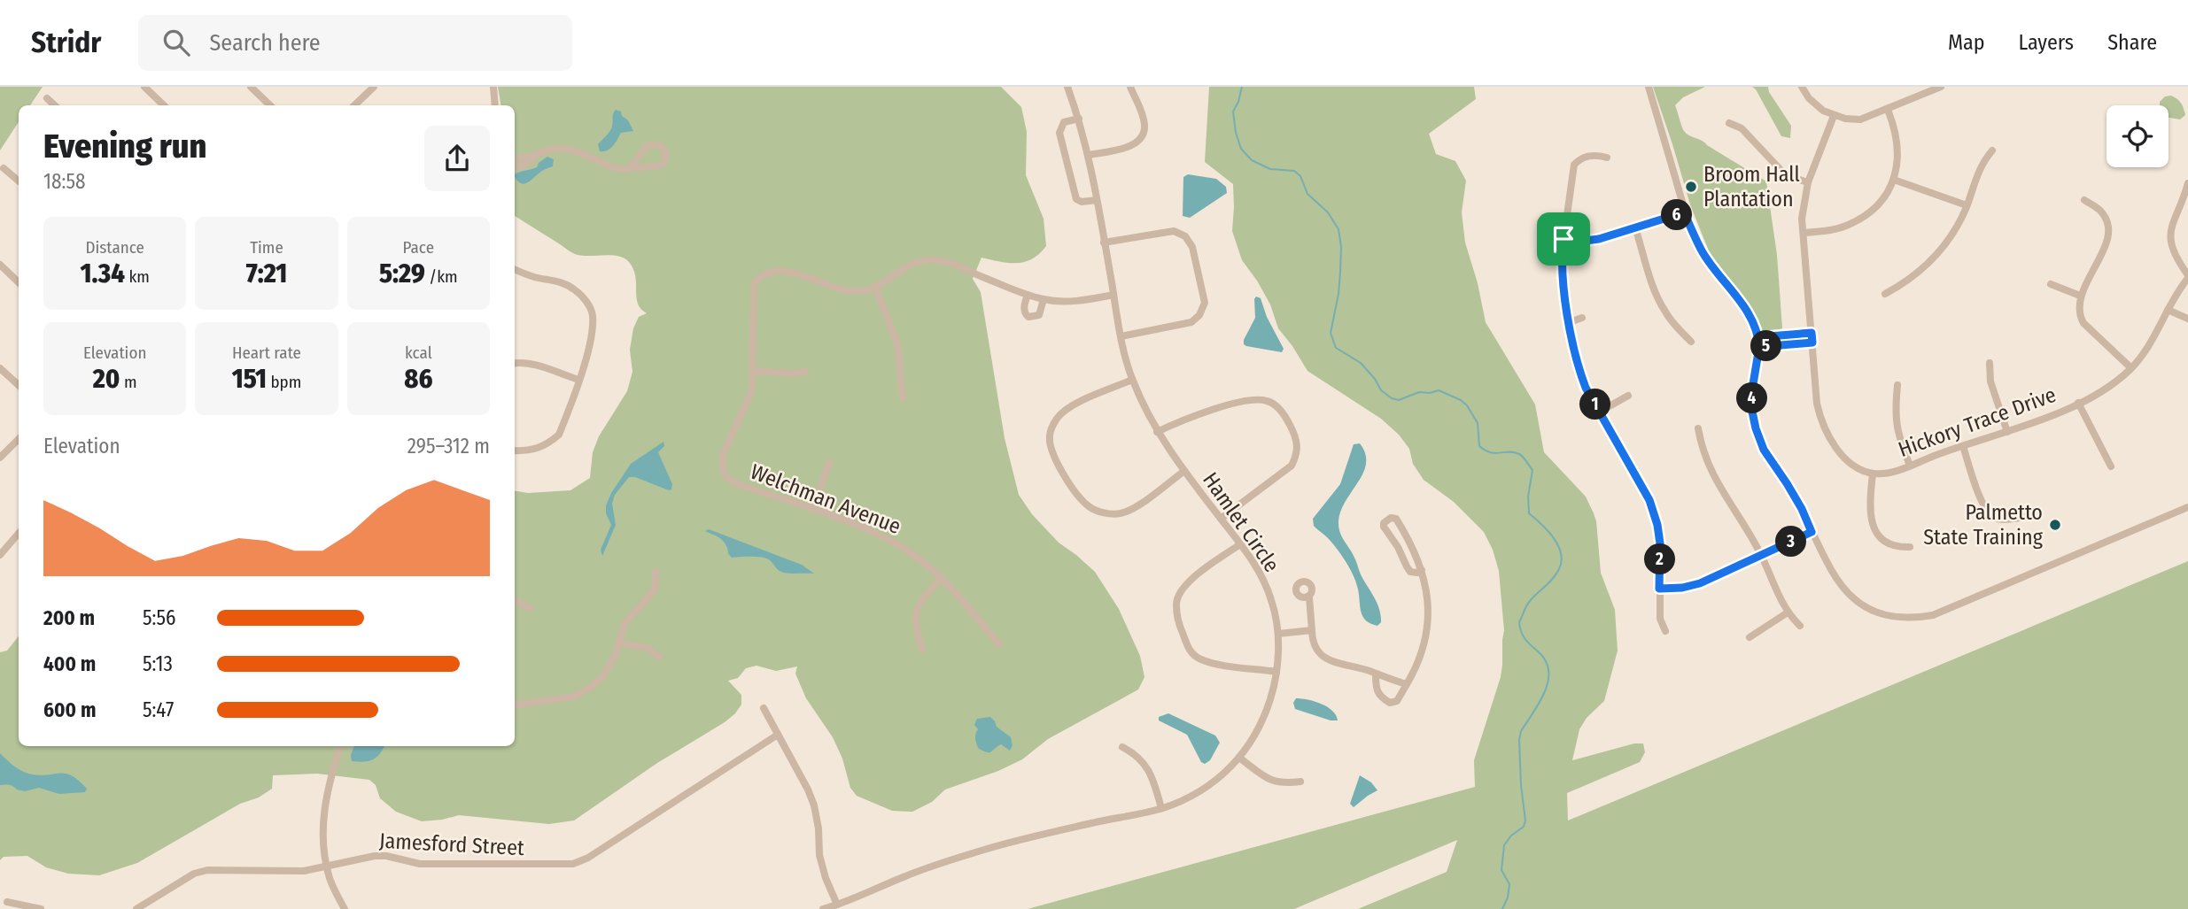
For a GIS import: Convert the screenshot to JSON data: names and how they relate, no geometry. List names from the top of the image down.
{
  "streets": {
    "street": [
      "Hickory Trace Drive",
      "Welchman Avenue",
      "Hamlet Circle",
      "Jamesford Street"
    ]
  },
  "crossings": [
    ["Welchman Avenue", "Hamlet Circle"]
  ],
  "places": ["Broom Hall Plantation", "Palmetto State Training"],
  "page": {
    "header": "Stridr",
    "search": "Search here",
    "nav": ["Map", "Layers", "Share"],
    "heading": ["Evening run", "18:58"],
    "pins": [
      "6",
      "5",
      "4",
      "1",
      "3",
      "2"
    ],
    "stats": [
      ["Distance", "1.34 km"],
      ["Time", "7:21"],
      ["Pace", "5:29 /km"],
      ["Elevation", "20 m"],
      ["Heart rate", "151 bpm"],
      ["kcal", "86"]
    ],
    "chart": ["Elevation", "295–312 m"],
    "list": [
      {
        "name": "200 m",
        "note": "5:56"
      },
      {
        "name": "400 m",
        "note": "5:13"
      },
      {
        "name": "600 m",
        "note": "5:47"
      }
    ]
  }
}
